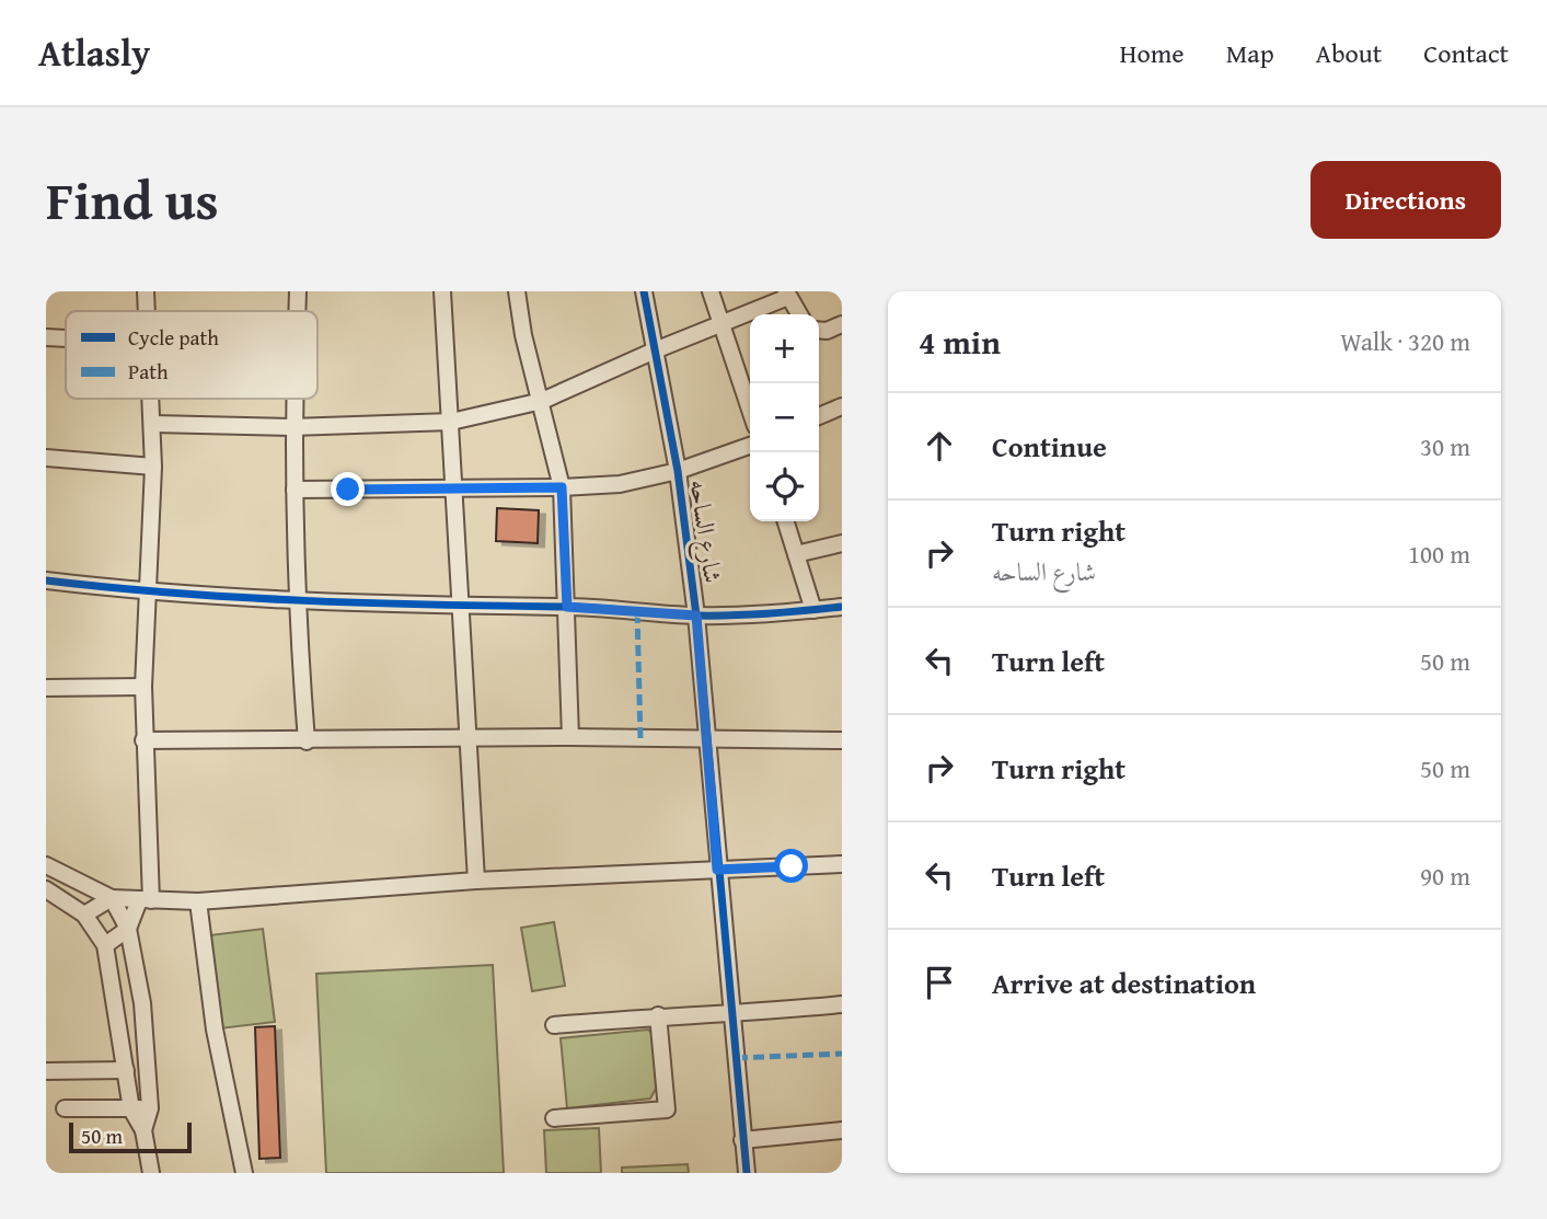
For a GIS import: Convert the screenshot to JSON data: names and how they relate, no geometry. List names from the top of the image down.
{
  "streets": {
    "street": ["شارع الساحه"]
  },
  "legend": ["Cycle path", "Path"],
  "scale_bar": "50 m",
  "page": {
    "header": "Atlasly",
    "nav": [
      "Home",
      "Map",
      "About",
      "Contact"
    ],
    "title": "Find us",
    "buttons": "Directions",
    "heading": ["4 min", "Walk · 320 m"],
    "map_buttons": ["+", "−"],
    "list": [
      ["Continue", "30 m"],
      ["Turn right", "شارع الساحه", "100 m"],
      ["Turn left", "50 m"],
      ["Turn right", "50 m"],
      ["Turn left", "90 m"],
      "Arrive at destination"
    ],
    "scale": "50 m"
  }
}
